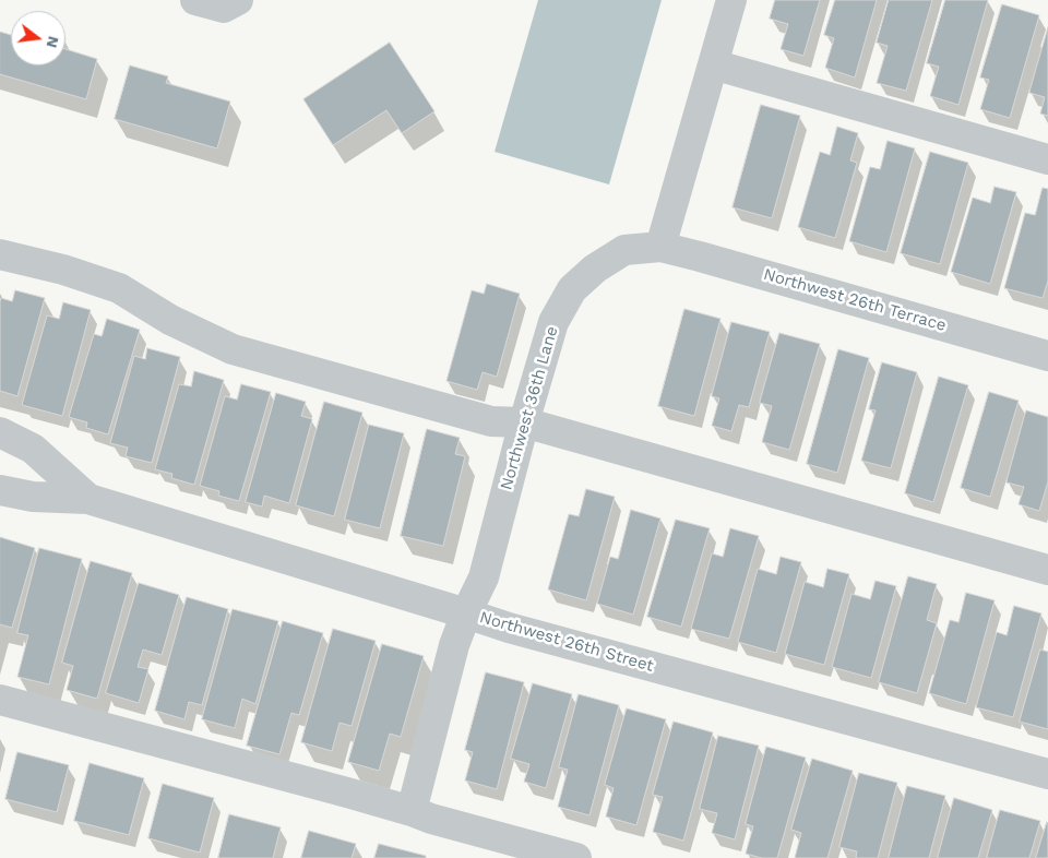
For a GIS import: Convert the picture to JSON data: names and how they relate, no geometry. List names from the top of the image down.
{
  "streets": {
    "street": ["Northwest 26th Terrace", "Northwest 36th Lane", "Northwest 26th Street"]
  },
  "crossings": [
    ["Northwest 26th Terrace", "Northwest 36th Lane"],
    ["Northwest 36th Lane", "Northwest 26th Street"]
  ],
  "north": "right"
}
